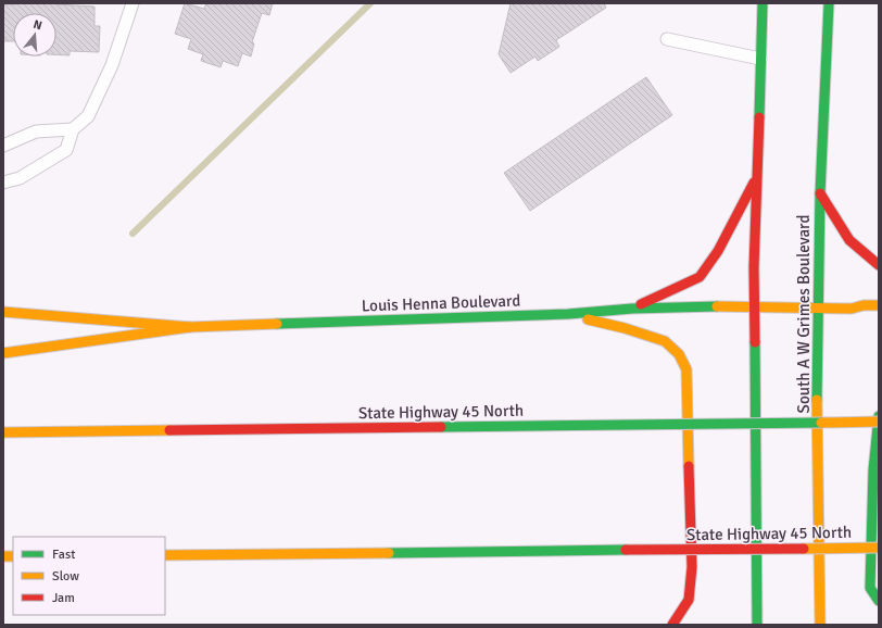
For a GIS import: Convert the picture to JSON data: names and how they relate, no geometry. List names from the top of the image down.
{
  "streets": {
    "main road": ["Louis Henna Boulevard", "South A W Grimes Boulevard", "State Highway 45 North"]
  },
  "crossings": [
    ["Louis Henna Boulevard", "South A W Grimes Boulevard"]
  ],
  "legend": ["Fast", "Slow", "Jam"],
  "north": "top"
}
